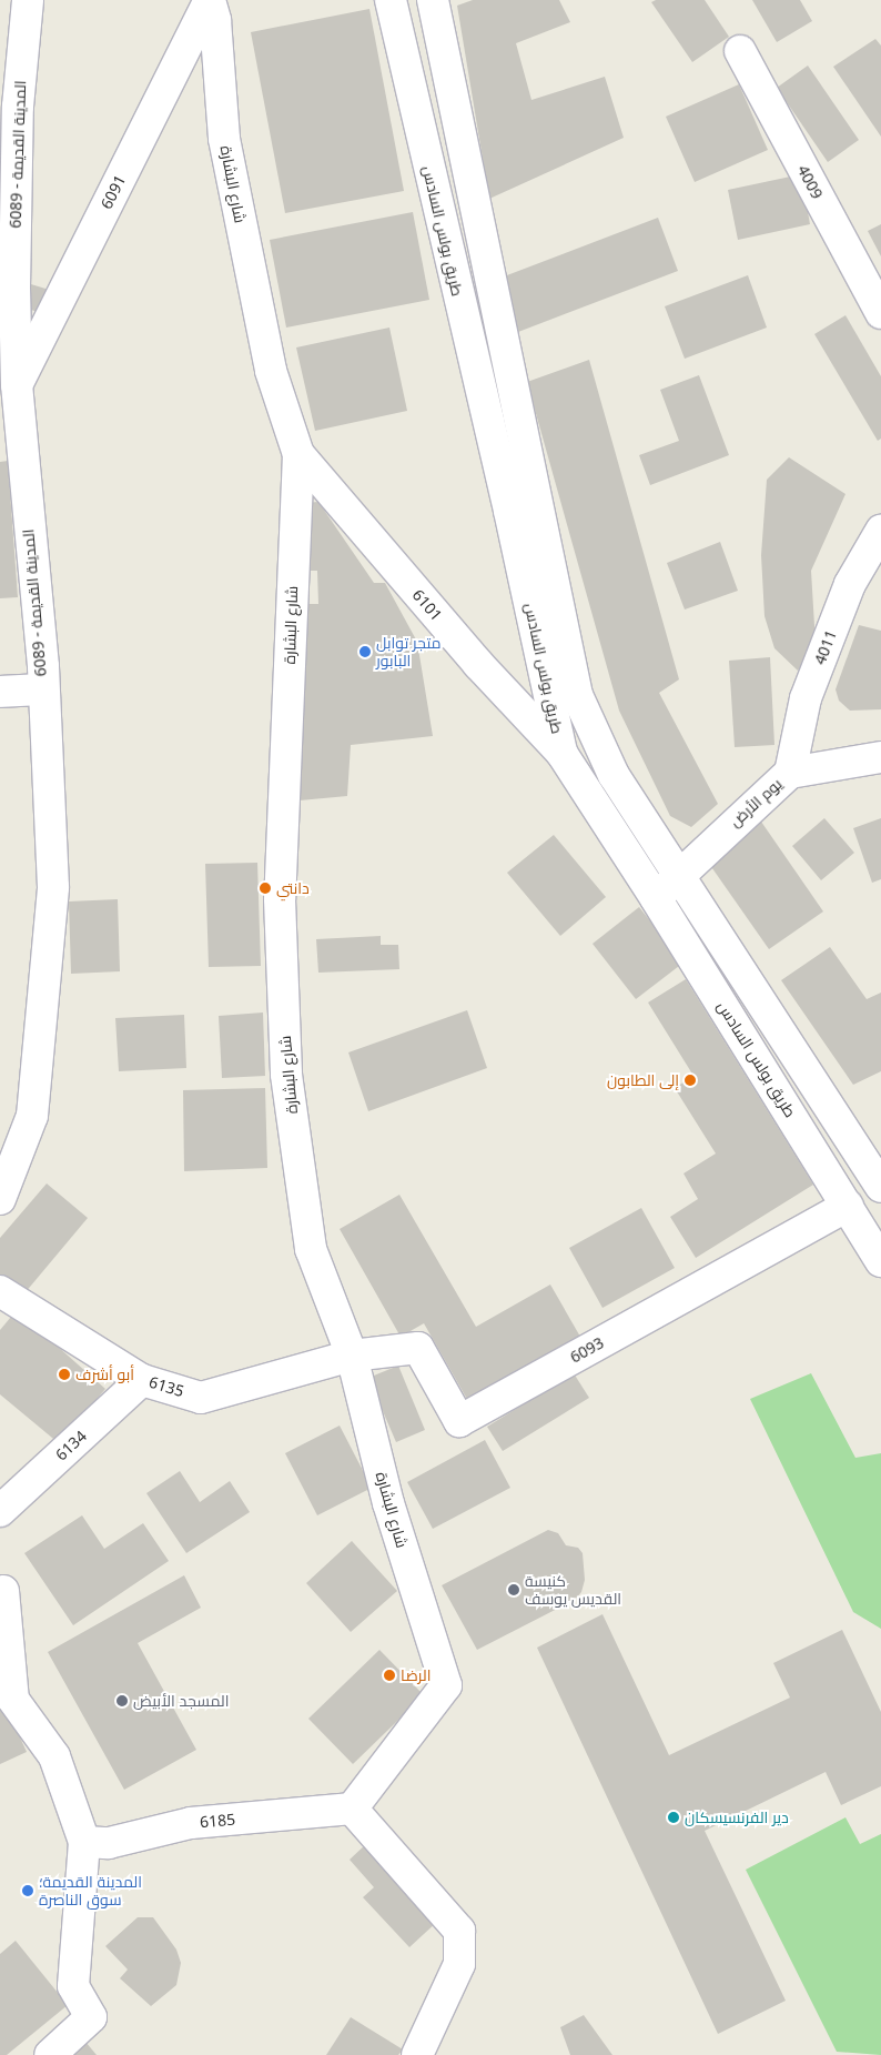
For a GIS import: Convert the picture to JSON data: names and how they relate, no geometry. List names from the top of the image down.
{
  "streets": {
    "street": [
      "المدينة القديمة - 6089",
      "4009",
      "شارع البشارة",
      "6091",
      "طريق بولس السادس",
      "6101",
      "4011",
      "يوم الأرض",
      "6093",
      "6135",
      "6134",
      "6185"
    ]
  },
  "crossings": [
    ["المدينة القديمة - 6089", "6091"],
    ["شارع البشارة", "6091"],
    ["شارع البشارة", "6101"],
    ["شارع البشارة", "6093"],
    ["شارع البشارة", "6135"],
    ["شارع البشارة", "6185"],
    ["طريق بولس السادس", "6101"],
    ["طريق بولس السادس", "يوم الأرض"],
    ["طريق بولس السادس", "6093"],
    ["4011", "يوم الأرض"],
    ["6093", "6135"],
    ["6135", "6134"]
  ],
  "places": [
    "متجر توابل البابور",
    "دانتي",
    "إلى الطابون",
    "أبو أشرف",
    "كنيسة القديس يوسف",
    "الرضا",
    "المسجد الأبيض",
    "دير الفرنسيسكان",
    "المدينة القديمة؛ سوق الناصرة"
  ]
}
